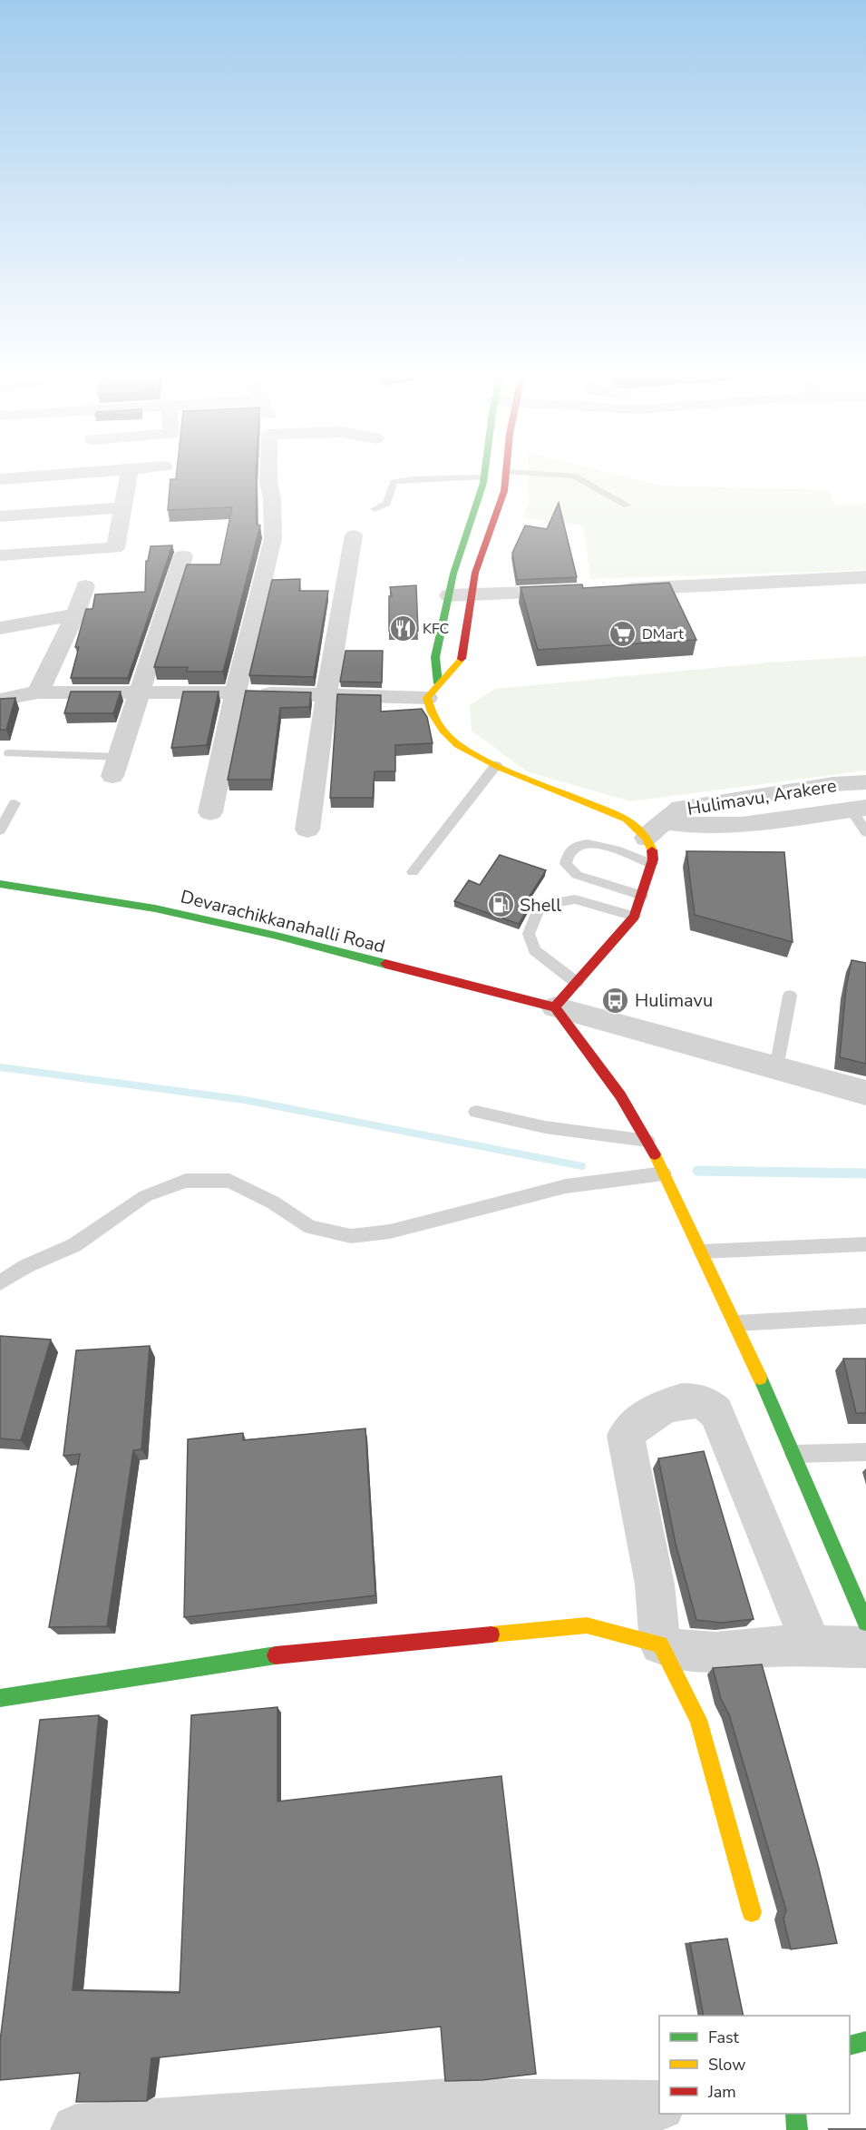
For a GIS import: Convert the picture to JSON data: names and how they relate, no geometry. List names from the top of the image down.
{
  "streets": {
    "main road": ["Devarachikkanahalli Road"],
    "street": ["Hulimavu, Arakere"]
  },
  "places": {
    "restaurant": ["KFC"],
    "supermarket": ["DMart"],
    "fuel station": ["Shell"],
    "bus stop": ["Hulimavu"]
  },
  "legend": ["Fast", "Slow", "Jam"]
}
